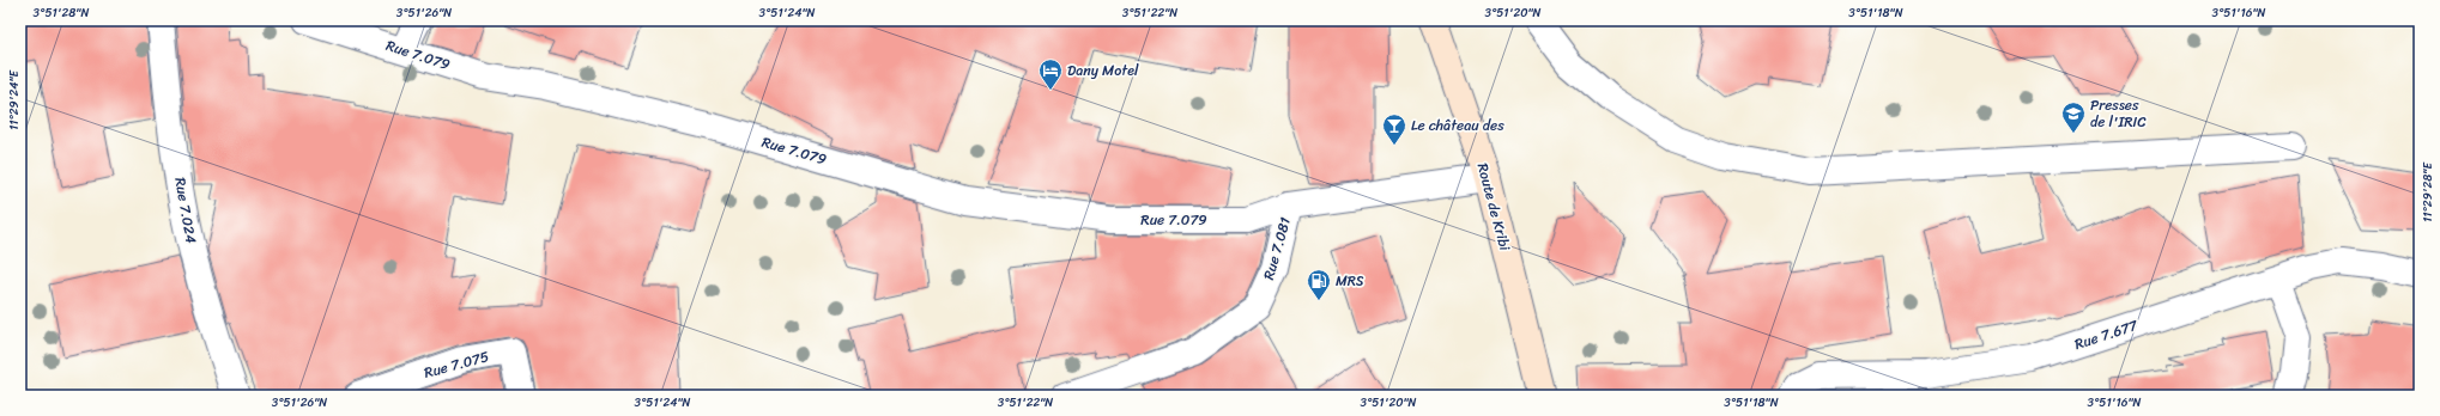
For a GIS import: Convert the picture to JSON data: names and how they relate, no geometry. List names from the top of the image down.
{
  "streets": {
    "main road": ["Route de Kribi"],
    "street": [
      "Rue 7.079",
      "Rue 7.024",
      "Rue 7.081",
      "Rue 7.677",
      "Rue 7.075"
    ]
  },
  "crossings": [
    ["Rue 7.079", "Rue 7.081"],
    ["Route de Kribi", "Rue 7.081"]
  ],
  "places": {
    "hotel": ["Dany Motel"],
    "school or university": ["Presses de l'IRIC"],
    "bar": ["Le château des"],
    "fuel station": ["MRS"]
  },
  "coordinates": [
    "3°51'28\"N",
    "3°51'26\"N",
    "3°51'24\"N",
    "3°51'22\"N",
    "3°51'20\"N",
    "3°51'18\"N",
    "3°51'16\"N",
    "11°29'24\"E",
    "11°29'28\"E"
  ]
}
